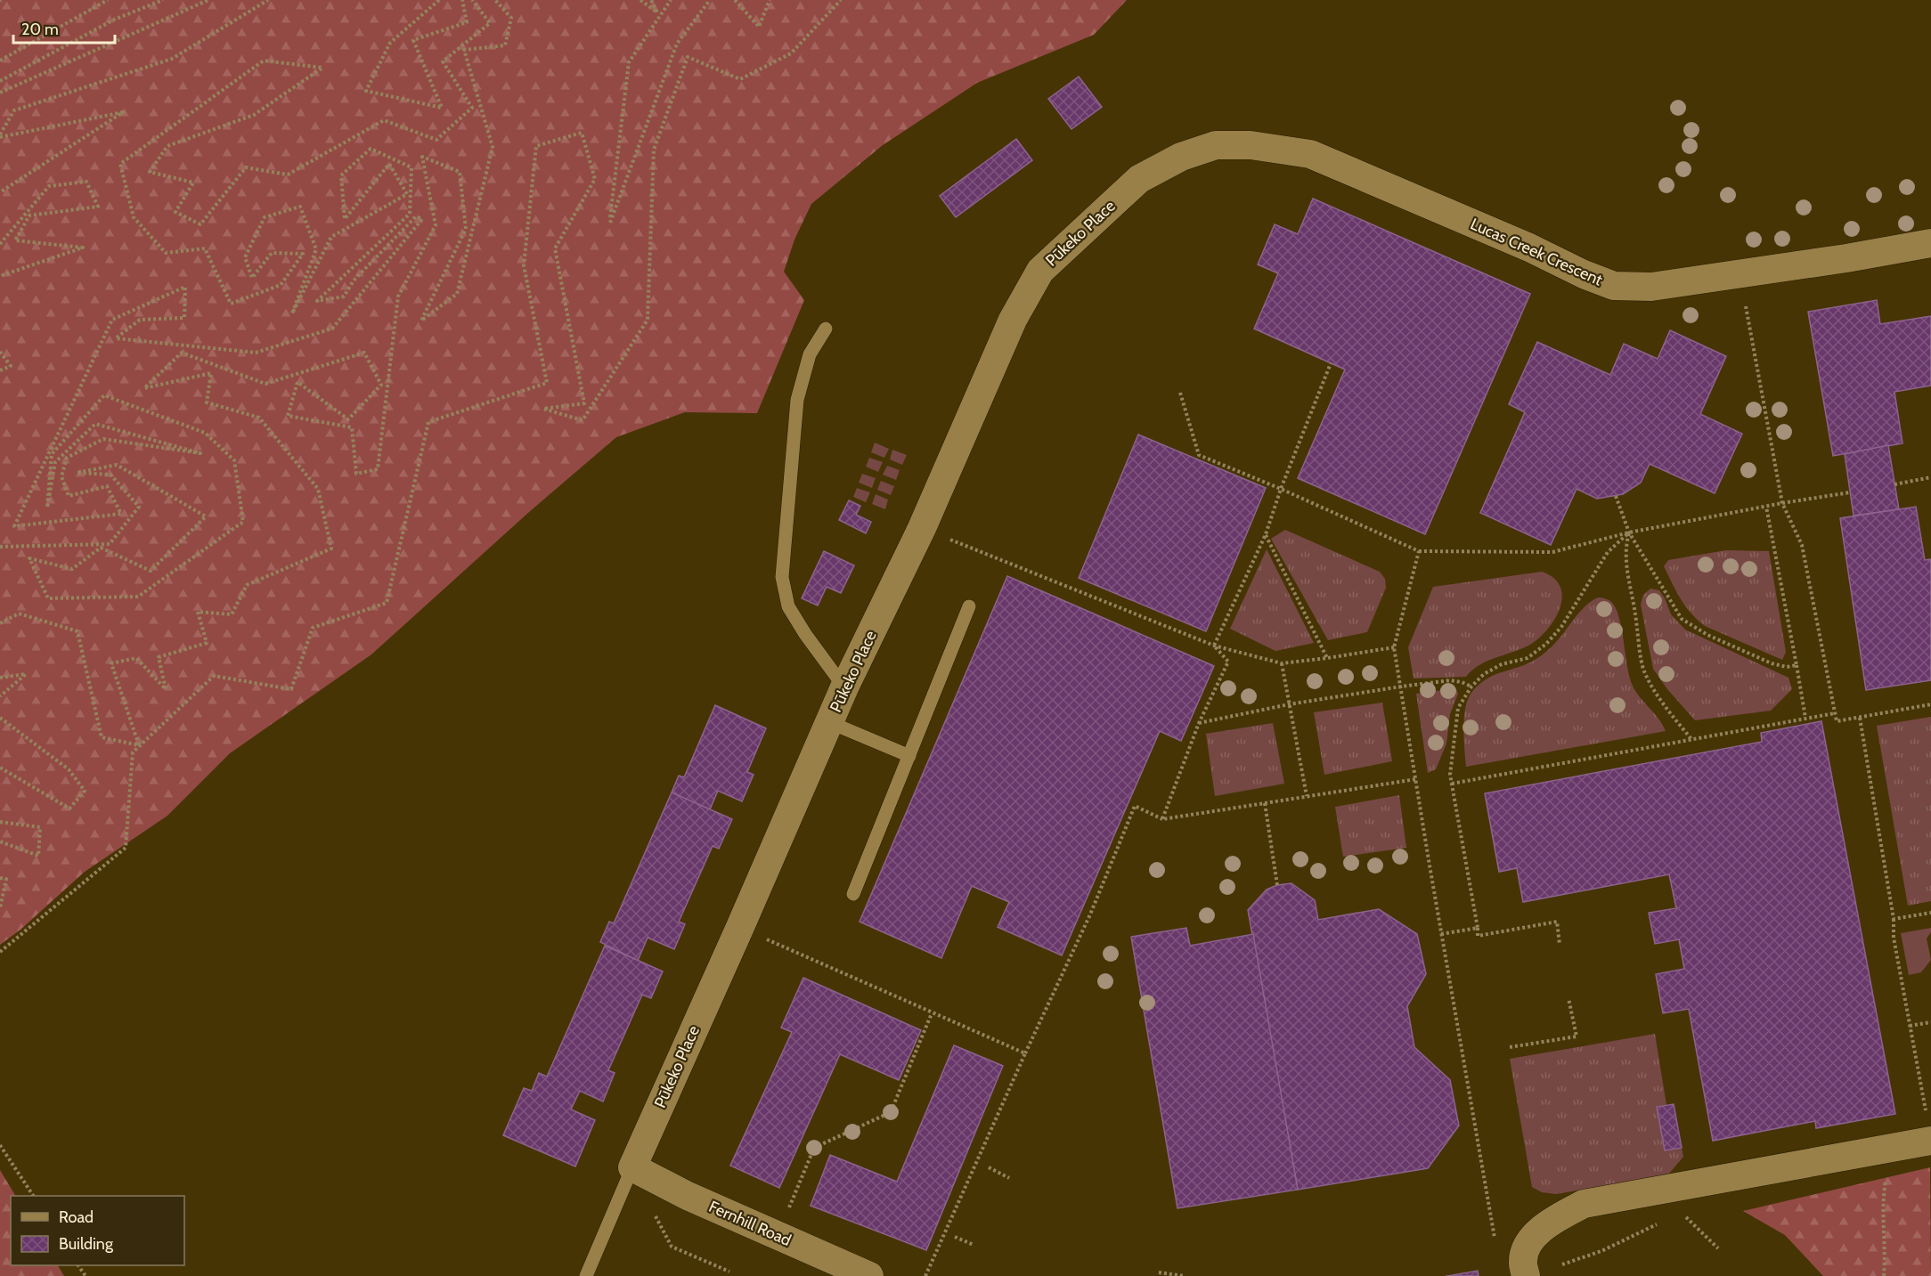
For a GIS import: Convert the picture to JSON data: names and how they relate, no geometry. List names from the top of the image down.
{
  "streets": {
    "street": ["Pūkeko Place", "Lucas Creek Crescent", "Fernhill Road"]
  },
  "crossings": [
    ["Pūkeko Place", "Lucas Creek Crescent"],
    ["Pūkeko Place", "Fernhill Road"]
  ],
  "legend": ["Road", "Building"],
  "scale_bar": "20 m"
}
